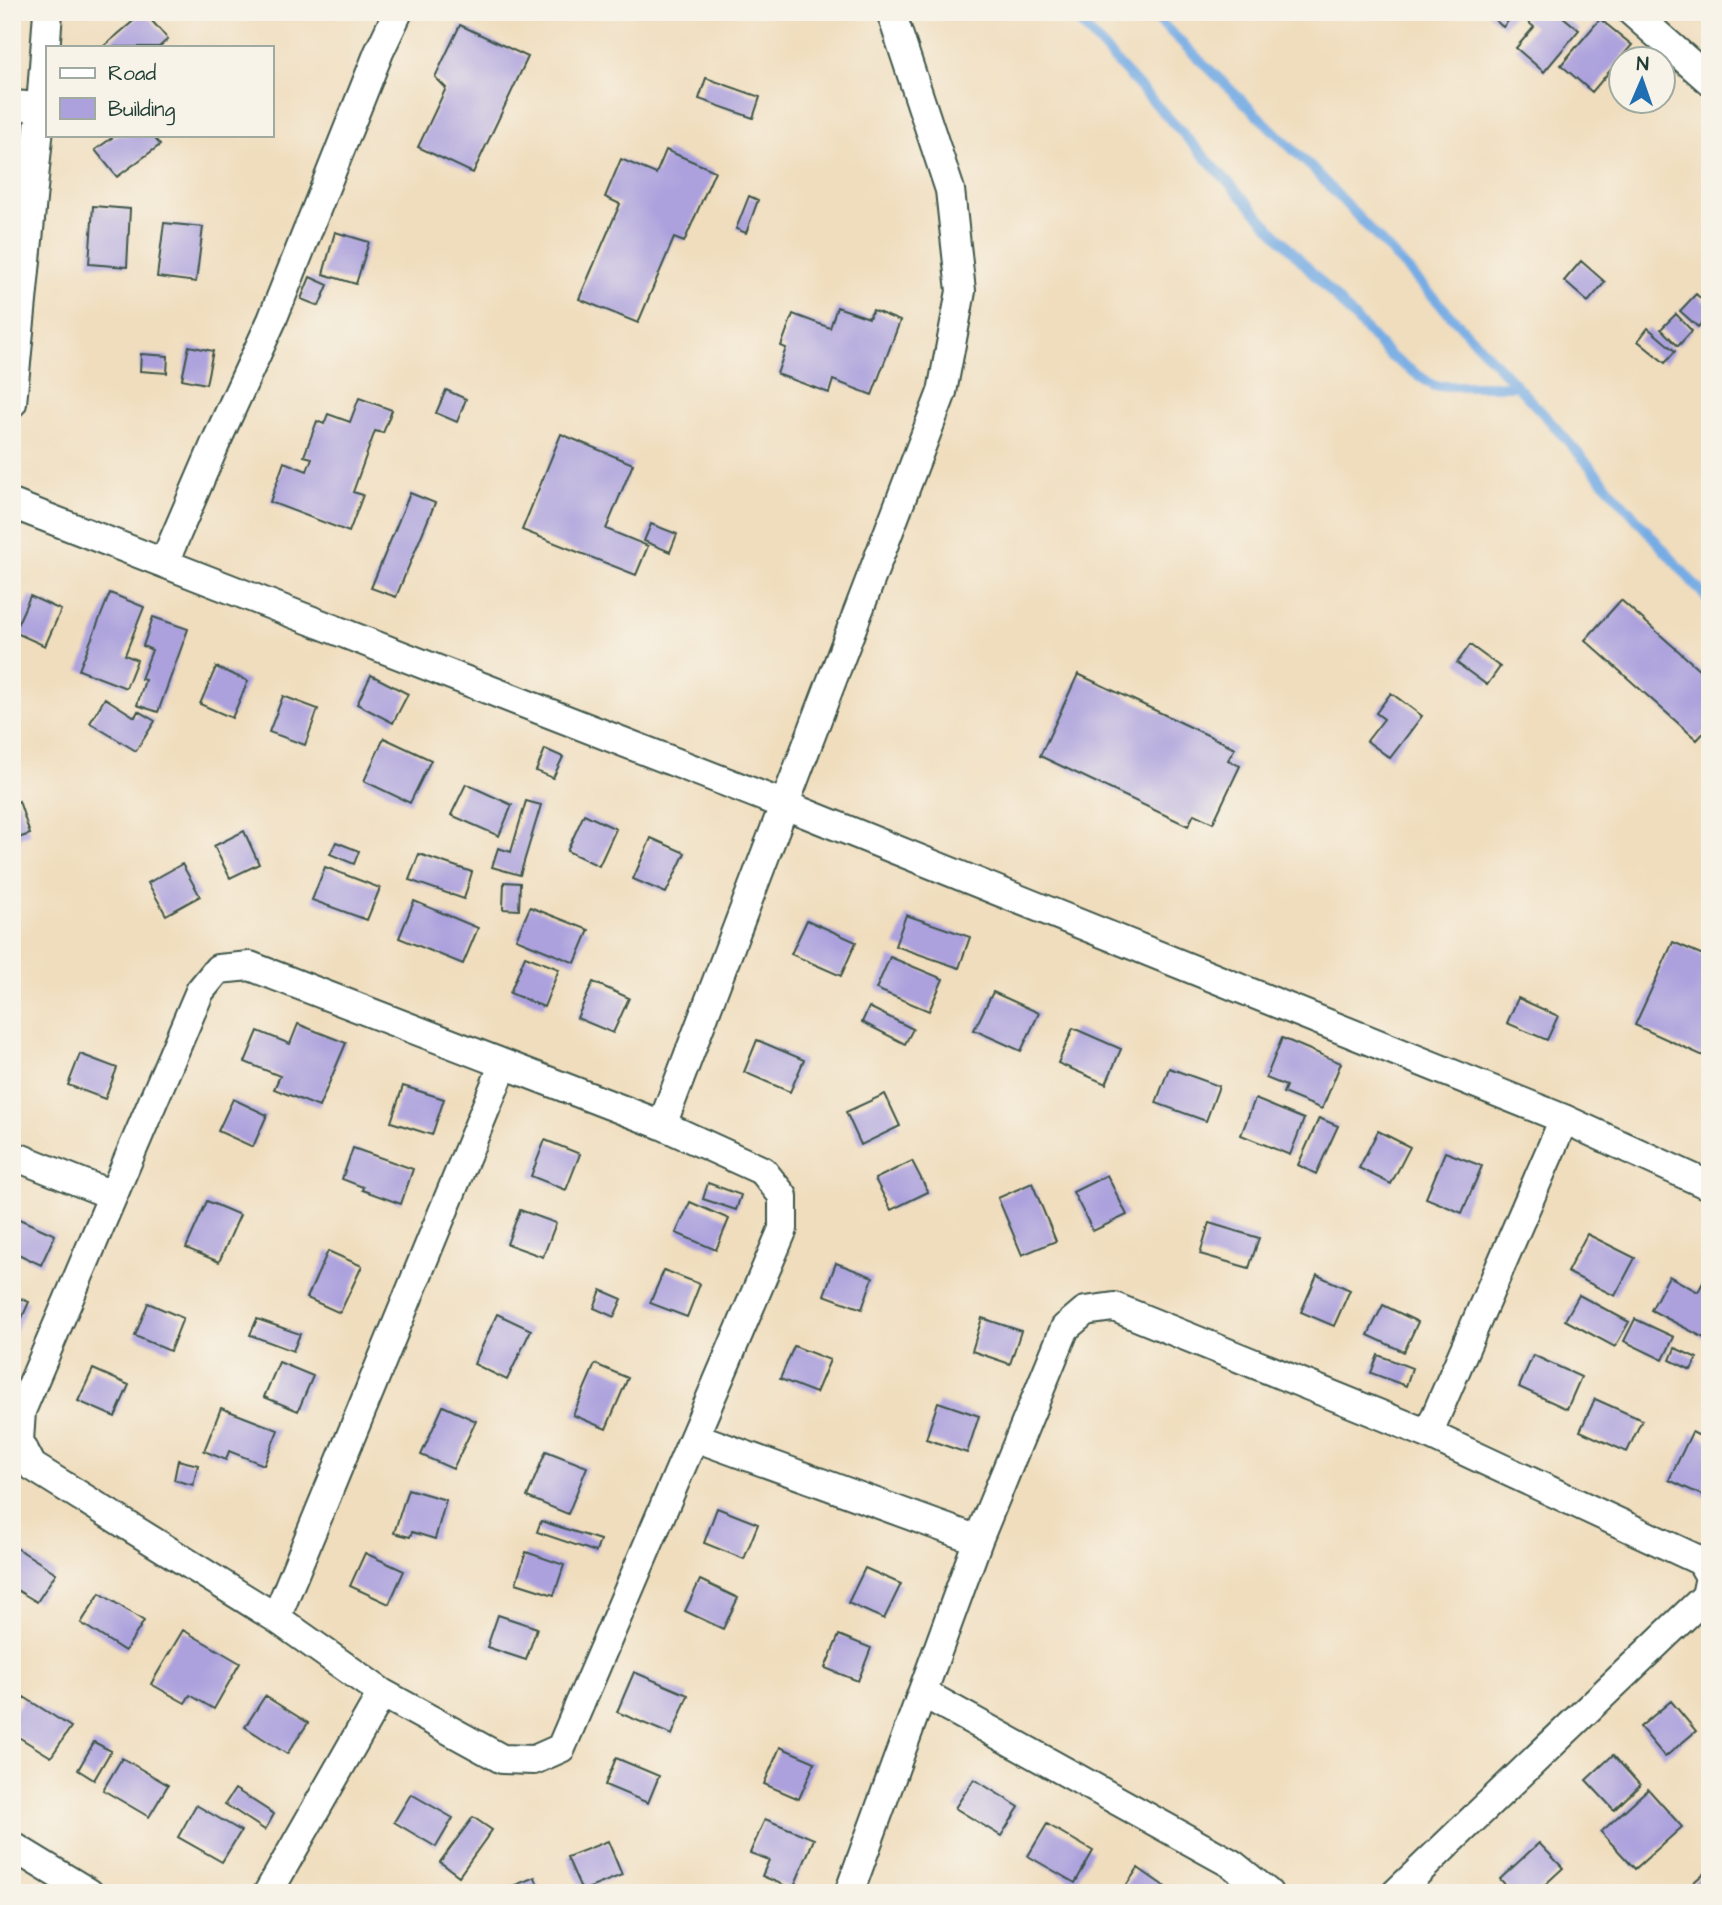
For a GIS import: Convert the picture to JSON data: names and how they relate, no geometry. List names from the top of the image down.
{
  "legend": ["Road", "Building"],
  "north": "top"
}
